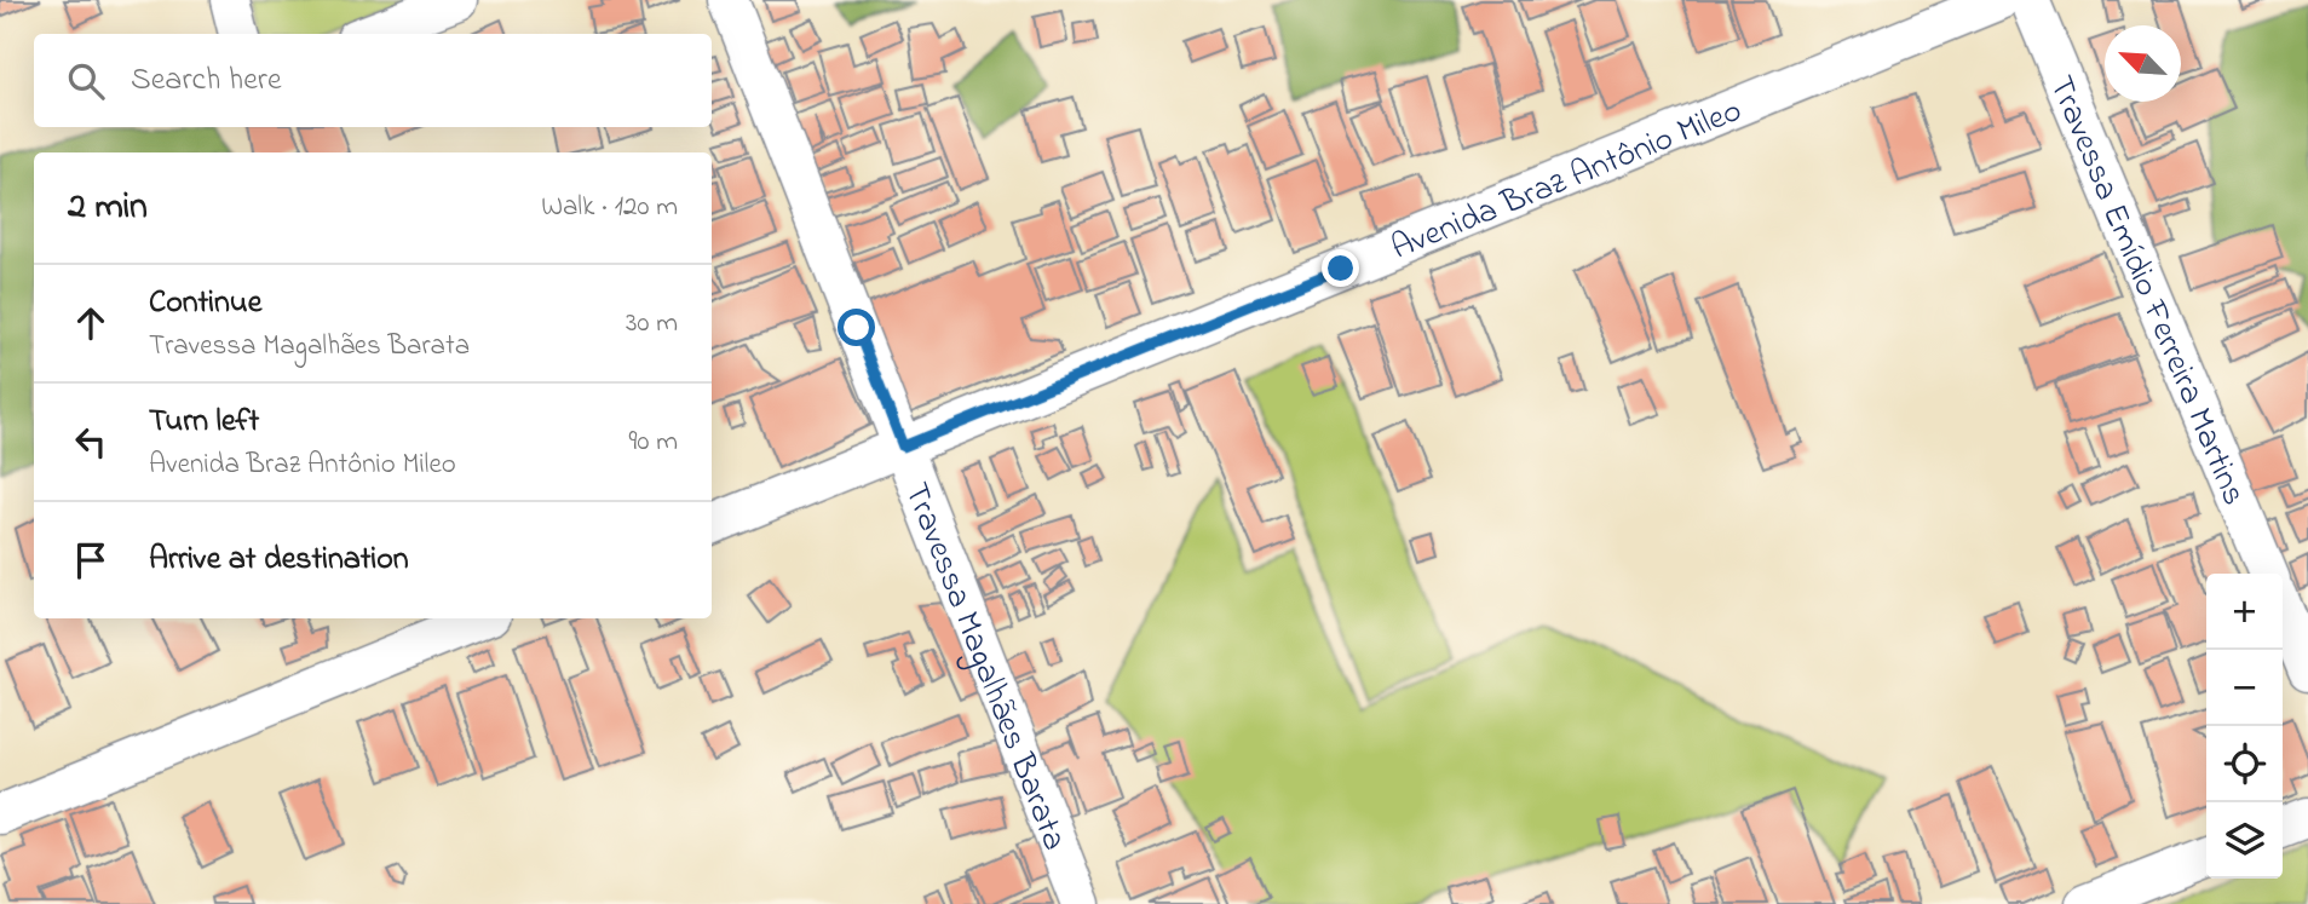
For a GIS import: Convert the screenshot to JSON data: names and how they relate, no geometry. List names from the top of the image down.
{
  "streets": {
    "street": ["Avenida Braz Antônio Mileo", "Travessa Emídio Ferreira Martins", "Travessa Magalhães Barata"]
  },
  "crossings": [
    ["Avenida Braz Antônio Mileo", "Travessa Magalhães Barata"]
  ],
  "north": "top left",
  "page": {
    "search": "Search here",
    "heading": ["2 min", "Walk · 120 m"],
    "list": [
      ["Continue", "Travessa Magalhães Barata", "30 m"],
      ["Turn left", "Avenida Braz Antônio Mileo", "90 m"],
      "Arrive at destination"
    ],
    "map_buttons": ["+", "−"]
  }
}
